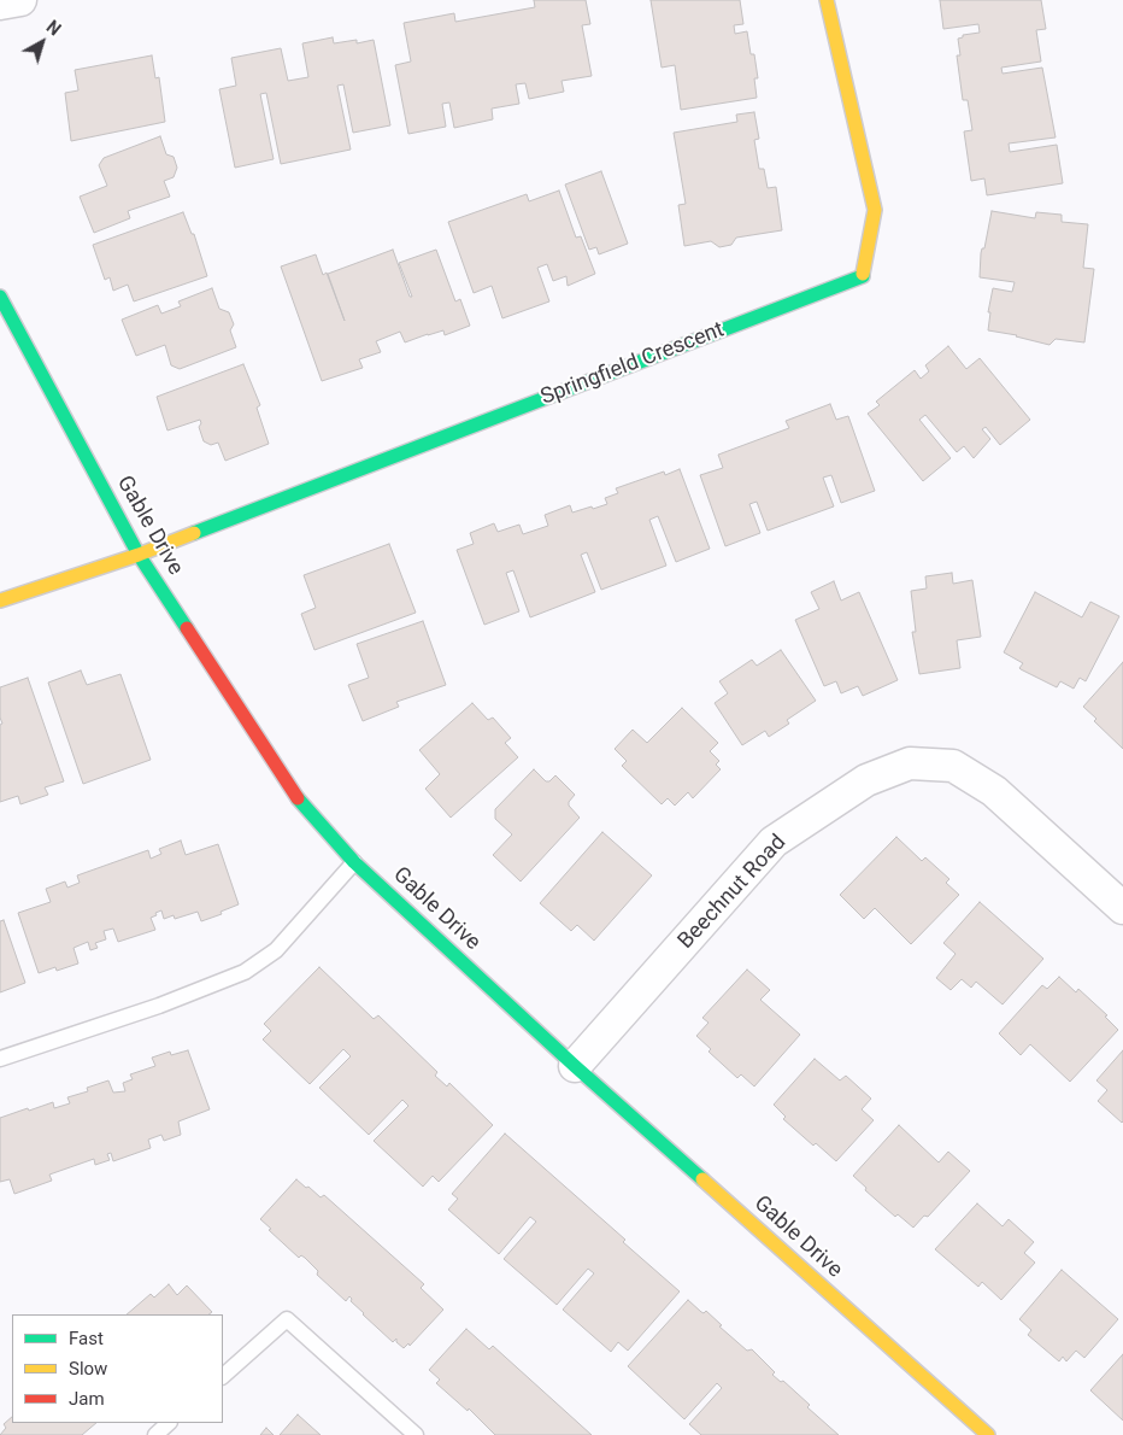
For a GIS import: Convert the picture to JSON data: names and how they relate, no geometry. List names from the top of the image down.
{
  "streets": {
    "street": ["Springfield Crescent", "Gable Drive", "Beechnut Road"]
  },
  "crossings": [
    ["Springfield Crescent", "Gable Drive"],
    ["Gable Drive", "Beechnut Road"]
  ],
  "legend": ["Fast", "Slow", "Jam"],
  "north": "top right"
}
